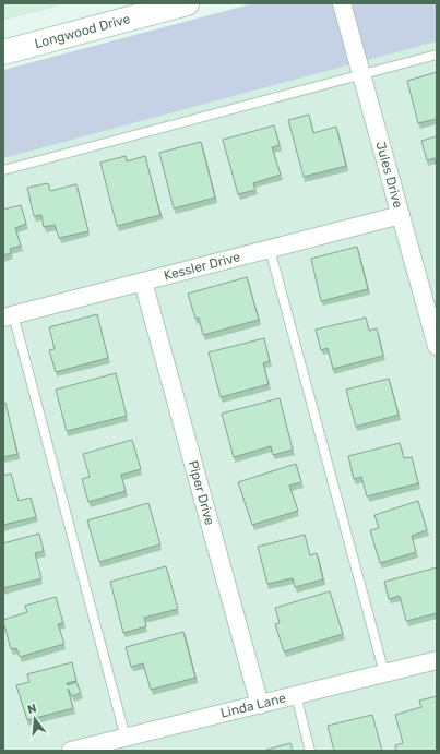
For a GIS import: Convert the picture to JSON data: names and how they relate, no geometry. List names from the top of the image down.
{
  "streets": {
    "street": [
      "Longwood Drive",
      "Jules Drive",
      "Kessler Drive",
      "Piper Drive",
      "Linda Lane"
    ]
  },
  "crossings": [
    ["Jules Drive", "Kessler Drive"],
    ["Kessler Drive", "Piper Drive"],
    ["Piper Drive", "Linda Lane"]
  ],
  "north": "top"
}
